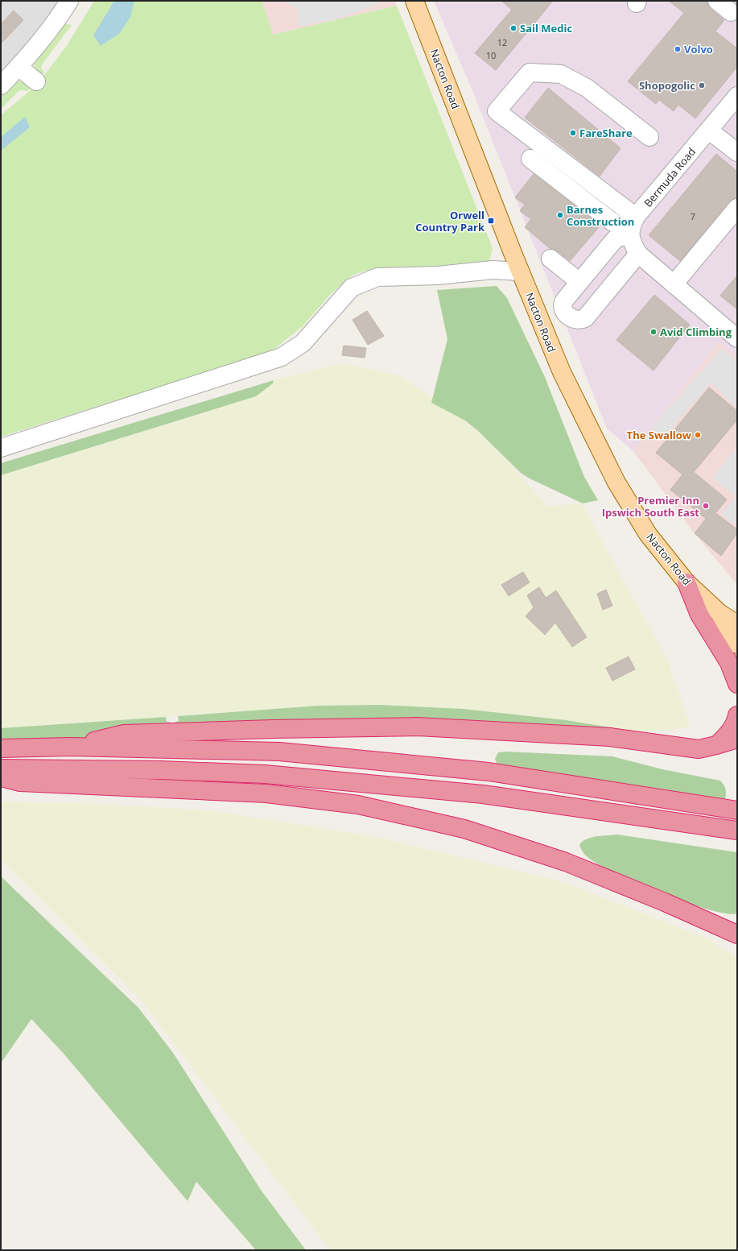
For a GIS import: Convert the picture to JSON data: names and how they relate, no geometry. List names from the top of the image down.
{
  "streets": {
    "main road": ["Nacton Road"],
    "street": ["Bermuda Road"]
  },
  "places": {
    "other": [
      "Sail Medic",
      "Volvo",
      "Shopogolic",
      "FareShare",
      "Barnes Construction",
      "Avid Climbing",
      "The Swallow",
      "Premier Inn Ipswich South East"
    ],
    "transit": ["Orwell Country Park"]
  },
  "house_numbers": ["12", "10", "7"]
}
